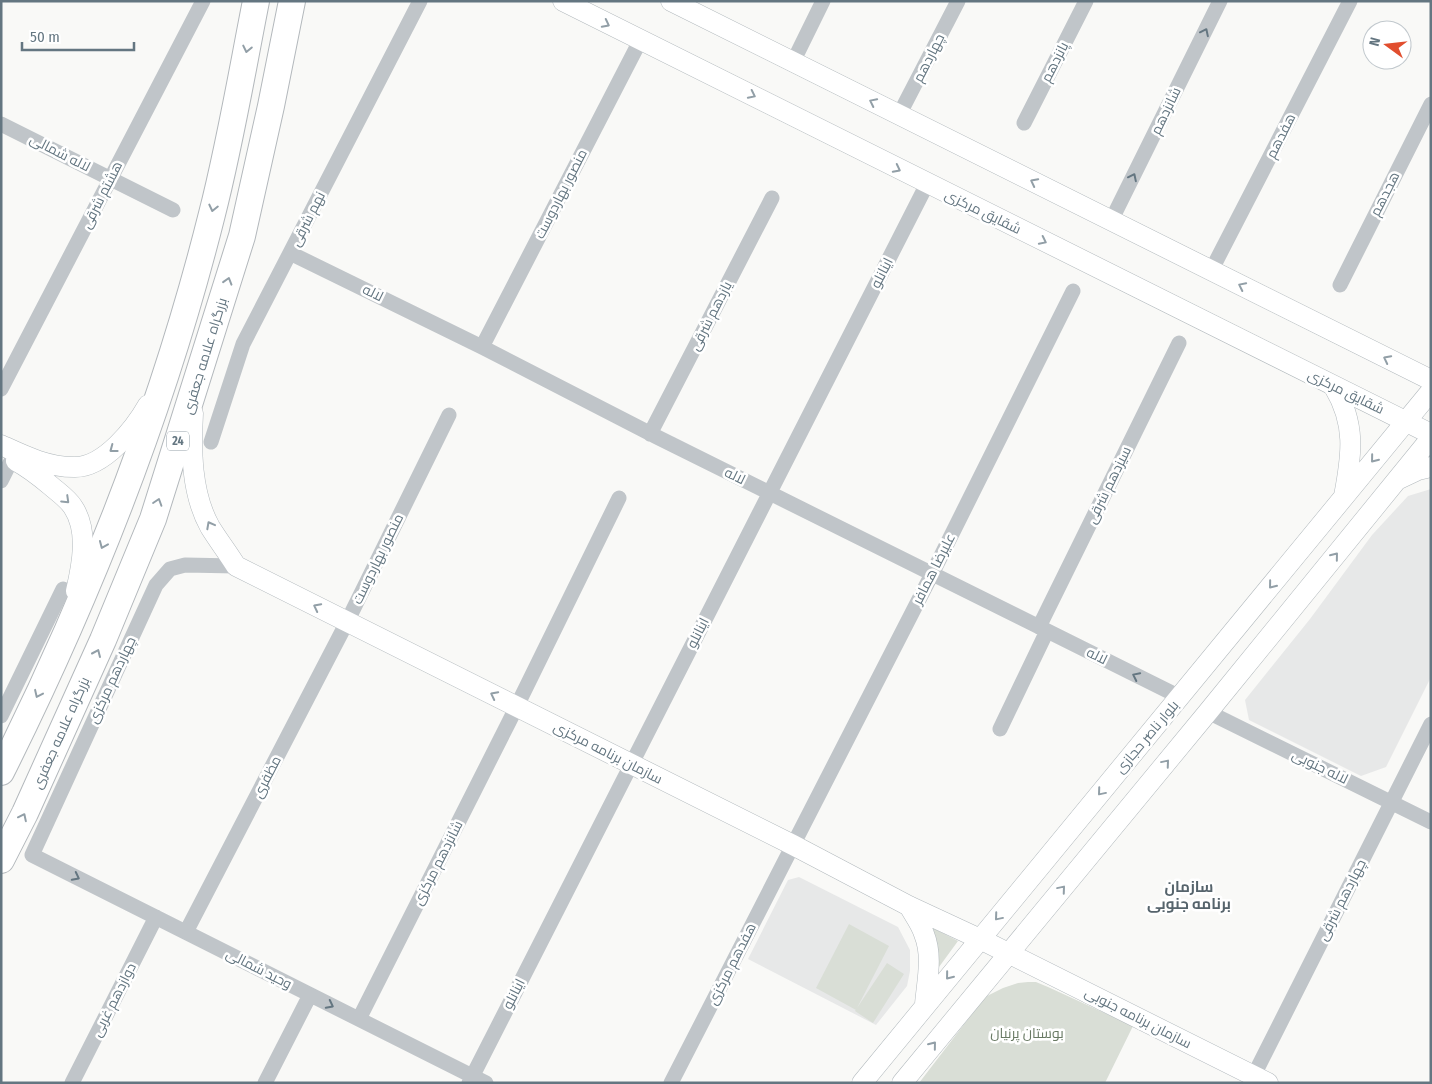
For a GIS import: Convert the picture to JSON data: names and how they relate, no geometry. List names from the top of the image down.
{
  "streets": {
    "highway": ["بزرگراه علامه جعفری", "24"],
    "main road": [
      "شقایق مرکزی",
      "بلوار ناصر حجازی",
      "سازمان برنامه مرکزی",
      "سازمان برنامه جنوبی"
    ],
    "street": [
      "چهاردهم",
      "پانزدهم",
      "شانزدهم",
      "هفدهم",
      "لاله شمالی",
      "منصور بهاردوست",
      "هجدهم",
      "هشتم شرقی",
      "نهم شرقی",
      "اینانلو",
      "لاله",
      "یازدهم شرقی",
      "سیزدهم شرقی",
      "علیرضا همافر",
      "چهاردهم مرکزی",
      "لاله جنوبی",
      "مظفری",
      "شانزدهم مرکزی",
      "چهاردهم شرقی",
      "هفدهم مرکزی",
      "وحید شمالی",
      "دوازدهم غربی"
    ]
  },
  "crossings": [
    ["لاله شمالی", "هشتم شرقی"],
    ["منصور بهاردوست", "شقایق مرکزی"],
    ["منصور بهاردوست", "لاله"],
    ["منصور بهاردوست", "سازمان برنامه مرکزی"],
    ["منصور بهاردوست", "مظفری"],
    ["شقایق مرکزی", "اینانلو"],
    ["شقایق مرکزی", "بلوار ناصر حجازی"],
    ["نهم شرقی", "لاله"],
    ["اینانلو", "لاله"],
    ["اینانلو", "سازمان برنامه مرکزی"],
    ["اینانلو", "وحید شمالی"],
    ["لاله", "یازدهم شرقی"],
    ["لاله", "سیزدهم شرقی"],
    ["لاله", "علیرضا همافر"],
    ["لاله", "بلوار ناصر حجازی"],
    ["علیرضا همافر", "سازمان برنامه مرکزی"],
    ["علیرضا همافر", "هفدهم مرکزی"],
    ["چهاردهم مرکزی", "سازمان برنامه مرکزی"],
    ["چهاردهم مرکزی", "وحید شمالی"],
    ["بلوار ناصر حجازی", "سازمان برنامه مرکزی"],
    ["بلوار ناصر حجازی", "سازمان برنامه جنوبی"],
    ["سازمان برنامه مرکزی", "مظفری"],
    ["سازمان برنامه مرکزی", "شانزدهم مرکزی"],
    ["سازمان برنامه مرکزی", "هفدهم مرکزی"],
    ["سازمان برنامه مرکزی", "سازمان برنامه جنوبی"],
    ["لاله جنوبی", "چهاردهم شرقی"],
    ["مظفری", "وحید شمالی"],
    ["شانزدهم مرکزی", "وحید شمالی"],
    ["چهاردهم شرقی", "سازمان برنامه جنوبی"],
    ["وحید شمالی", "دوازدهم غربی"]
  ],
  "one_way": ["شانزدهم", "سازمان برنامه مرکزی", "وحید شمالی"],
  "districts": ["سازمان برنامه جنوبی"],
  "parks": ["بوستان پرنیان"],
  "scale_bar": "50 m",
  "north": "left"
}
